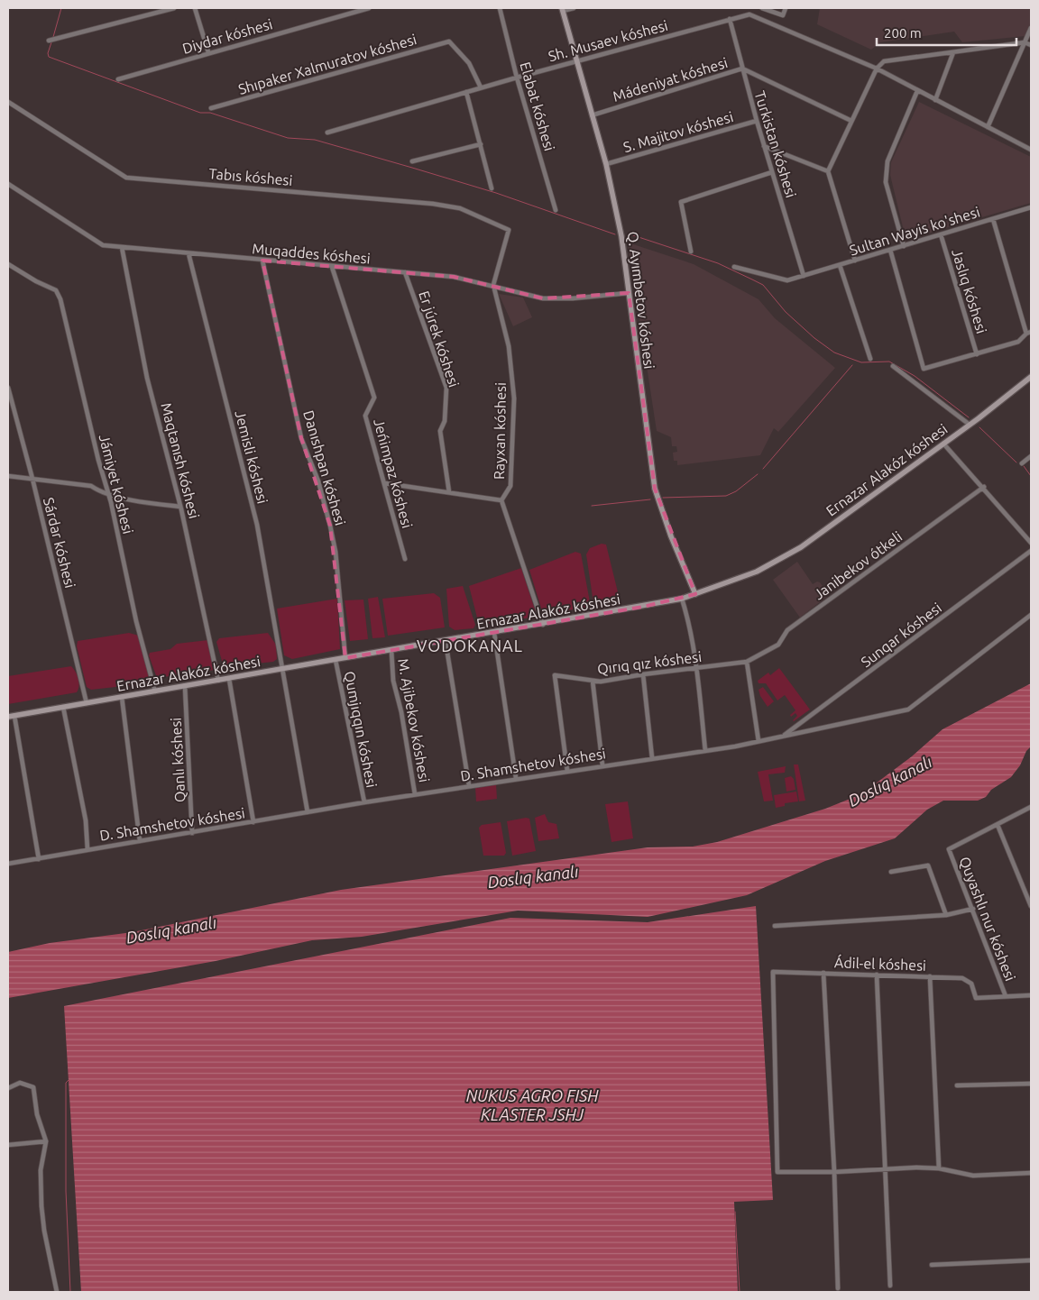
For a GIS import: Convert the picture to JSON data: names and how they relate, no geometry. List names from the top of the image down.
{
  "streets": {
    "main road": ["Q. Ayımbetov kóshesi", "Ernazar Alakóz kóshesi"],
    "street": [
      "Diydar kóshesi",
      "Sh. Musaev kóshesi",
      "Shıpaker Xalmuratov kóshesi",
      "Mádeniyat kóshesi",
      "Elabat kóshesi",
      "S. Majitov kóshesi",
      "Turkistan kóshesi",
      "Tabıs kóshesi",
      "Sultan Wayis ko'shesi",
      "Muqaddes kóshesi",
      "Jaslıq kóshesi",
      "Er júrek kóshesi",
      "Rayxan kóshesi",
      "Jemisli kóshesi",
      "Maqtanısh kóshesi",
      "Danıshpan kóshesi",
      "Jeńimpaz kóshesi",
      "Jámiyet kóshesi",
      "Sárdar kóshesi",
      "Janibekov ótkeli",
      "Sunqar kóshesi",
      "Qırıq qız kóshesi",
      "M. Ajibekov kóshesi",
      "Qumjıqqın kóshesi",
      "Qanlı kóshesi",
      "D. Shamshetov kóshesi",
      "Quyashlı nur kóshesi",
      "Ádil-el kóshesi"
    ]
  },
  "crossings": [
    ["Sh. Musaev kóshesi", "Shıpaker Xalmuratov kóshesi"],
    ["Sh. Musaev kóshesi", "Elabat kóshesi"],
    ["Sh. Musaev kóshesi", "Turkistan kóshesi"],
    ["Sh. Musaev kóshesi", "Q. Ayımbetov kóshesi"],
    ["Mádeniyat kóshesi", "Turkistan kóshesi"],
    ["Mádeniyat kóshesi", "Q. Ayımbetov kóshesi"],
    ["S. Majitov kóshesi", "Turkistan kóshesi"],
    ["S. Majitov kóshesi", "Q. Ayımbetov kóshesi"],
    ["Turkistan kóshesi", "Sultan Wayis ko'shesi"],
    ["Tabıs kóshesi", "Muqaddes kóshesi"],
    ["Tabıs kóshesi", "Rayxan kóshesi"],
    ["Sultan Wayis ko'shesi", "Jaslıq kóshesi"],
    ["Muqaddes kóshesi", "Q. Ayımbetov kóshesi"],
    ["Muqaddes kóshesi", "Er júrek kóshesi"],
    ["Muqaddes kóshesi", "Rayxan kóshesi"],
    ["Muqaddes kóshesi", "Jemisli kóshesi"],
    ["Muqaddes kóshesi", "Maqtanısh kóshesi"],
    ["Muqaddes kóshesi", "Danıshpan kóshesi"],
    ["Muqaddes kóshesi", "Jeńimpaz kóshesi"],
    ["Q. Ayımbetov kóshesi", "Ernazar Alakóz kóshesi"],
    ["Rayxan kóshesi", "Ernazar Alakóz kóshesi"],
    ["Jemisli kóshesi", "Ernazar Alakóz kóshesi"],
    ["Jemisli kóshesi", "D. Shamshetov kóshesi"],
    ["Maqtanısh kóshesi", "Ernazar Alakóz kóshesi"],
    ["Danıshpan kóshesi", "Ernazar Alakóz kóshesi"],
    ["Ernazar Alakóz kóshesi", "Jámiyet kóshesi"],
    ["Ernazar Alakóz kóshesi", "Sárdar kóshesi"],
    ["Ernazar Alakóz kóshesi", "M. Ajibekov kóshesi"],
    ["Ernazar Alakóz kóshesi", "Qumjıqqın kóshesi"],
    ["Ernazar Alakóz kóshesi", "Qanlı kóshesi"],
    ["Janibekov ótkeli", "Qırıq qız kóshesi"],
    ["Sunqar kóshesi", "D. Shamshetov kóshesi"],
    ["Qırıq qız kóshesi", "D. Shamshetov kóshesi"],
    ["M. Ajibekov kóshesi", "D. Shamshetov kóshesi"],
    ["Qumjıqqın kóshesi", "D. Shamshetov kóshesi"],
    ["Qanlı kóshesi", "D. Shamshetov kóshesi"],
    ["Quyashlı nur kóshesi", "Ádil-el kóshesi"]
  ],
  "districts": ["VODOKANAL"],
  "water": ["Doslıq kanalı", "NUKUS AGRO FISH KLASTER JSHJ"],
  "scale_bar": "200 m"
}
